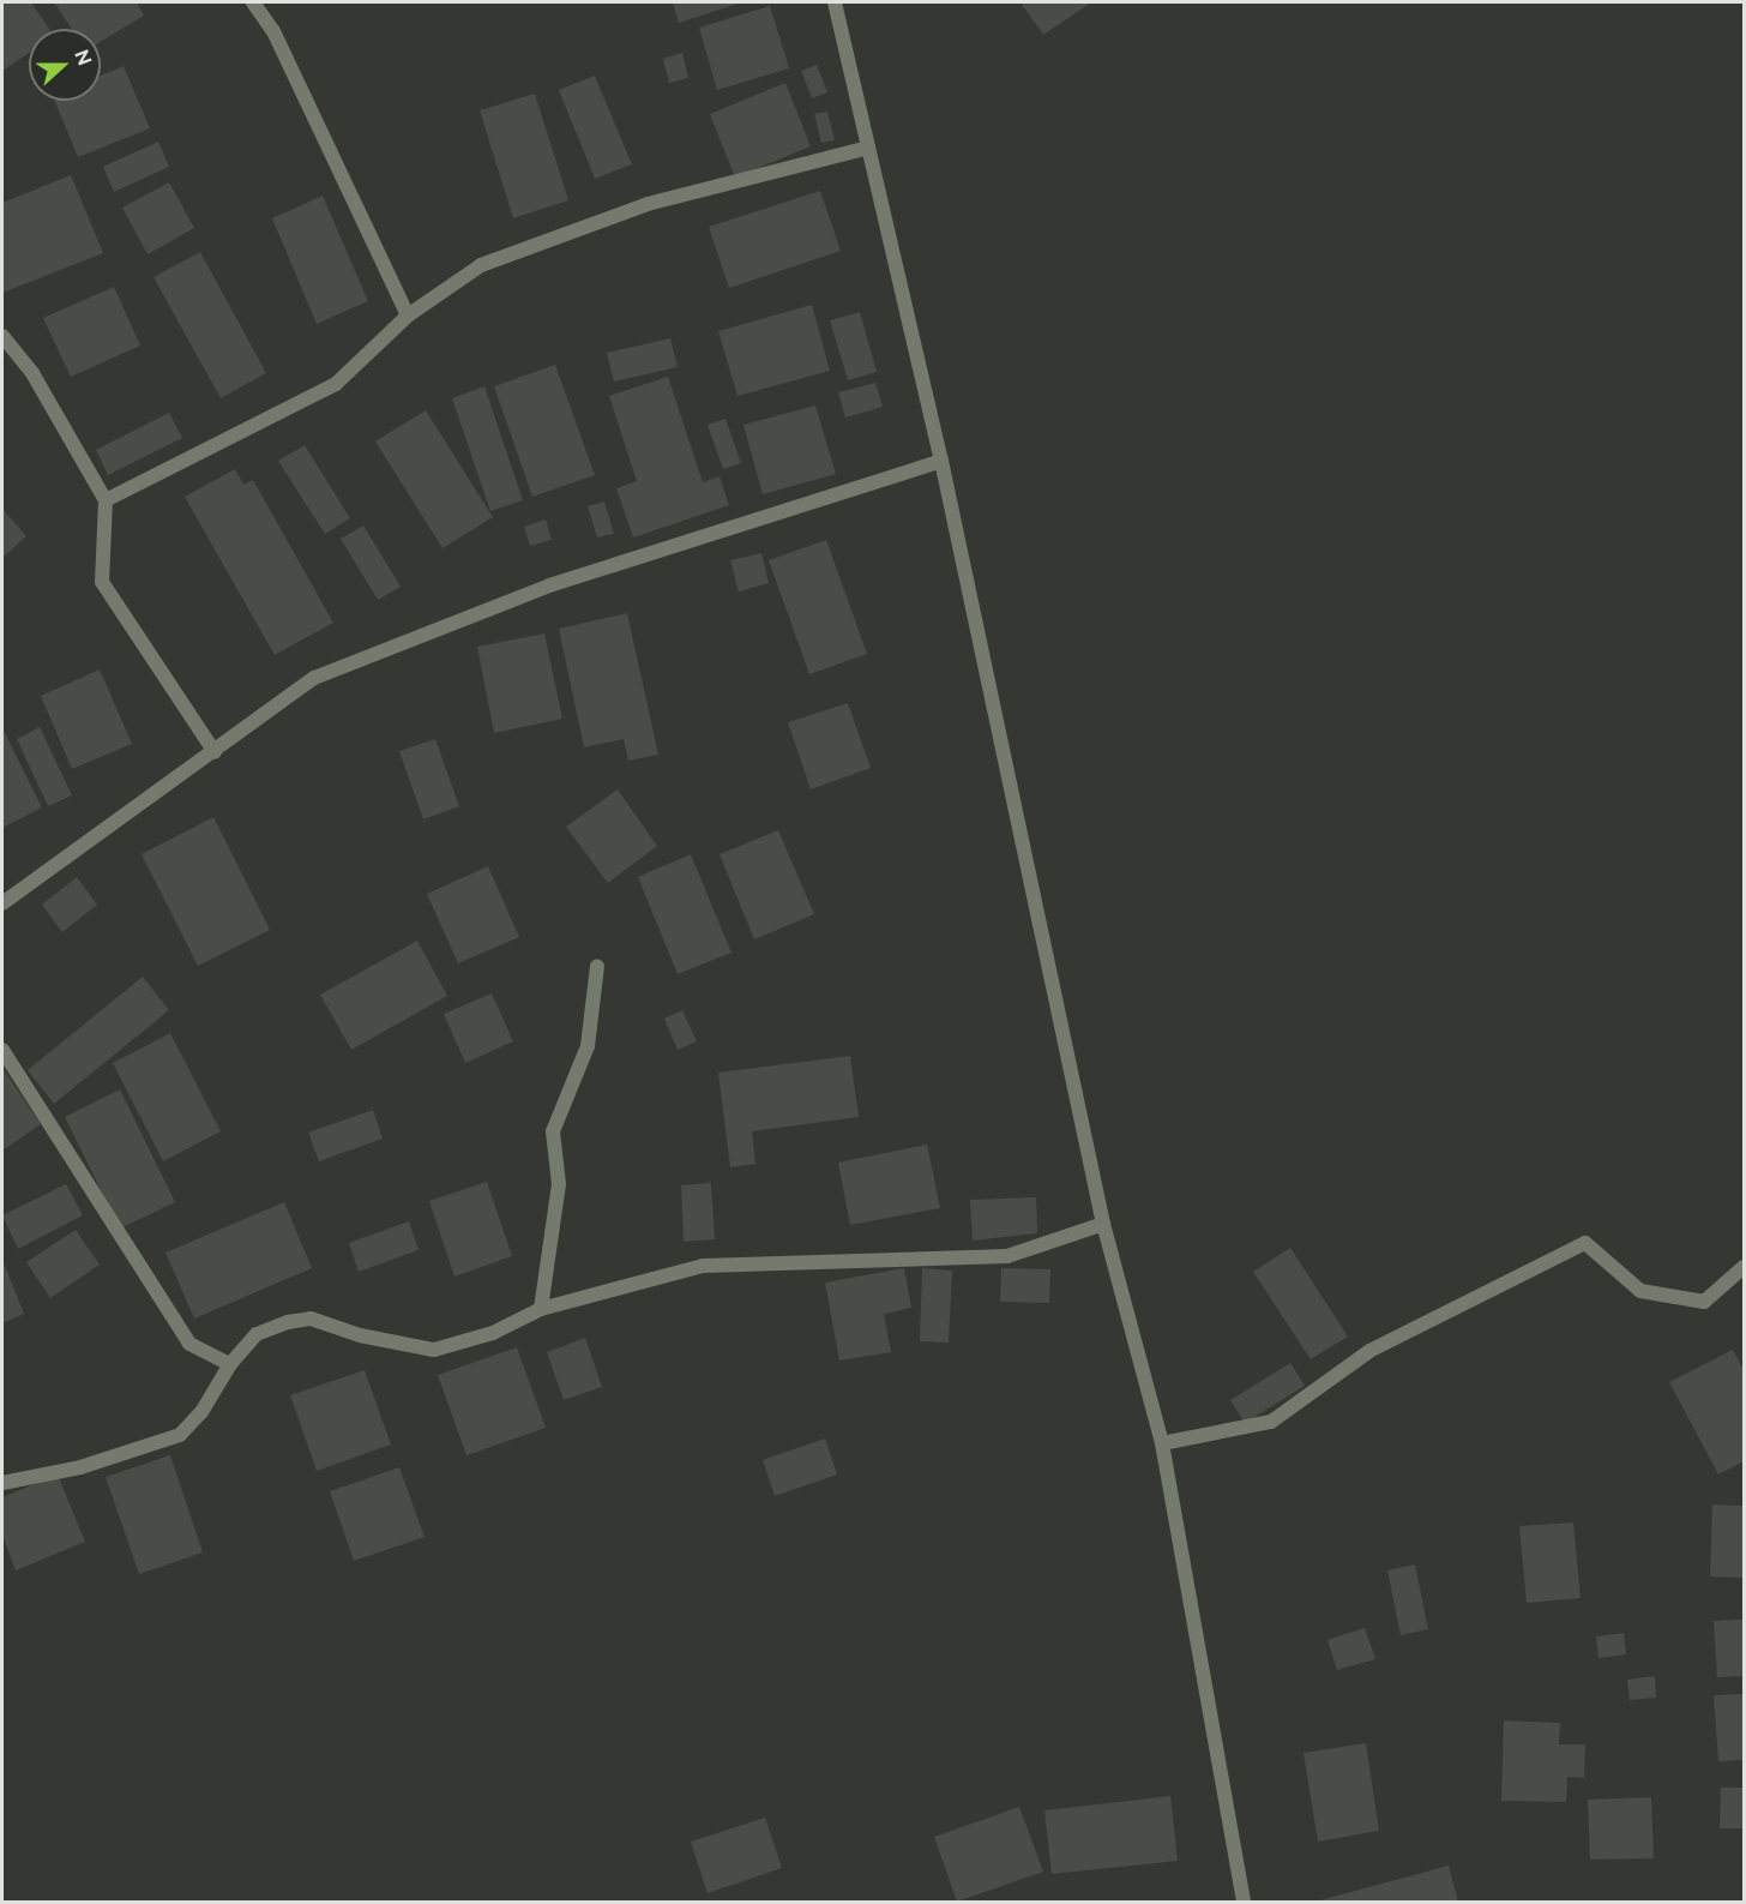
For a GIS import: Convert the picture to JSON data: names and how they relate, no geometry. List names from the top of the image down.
{
  "north": "right"
}
